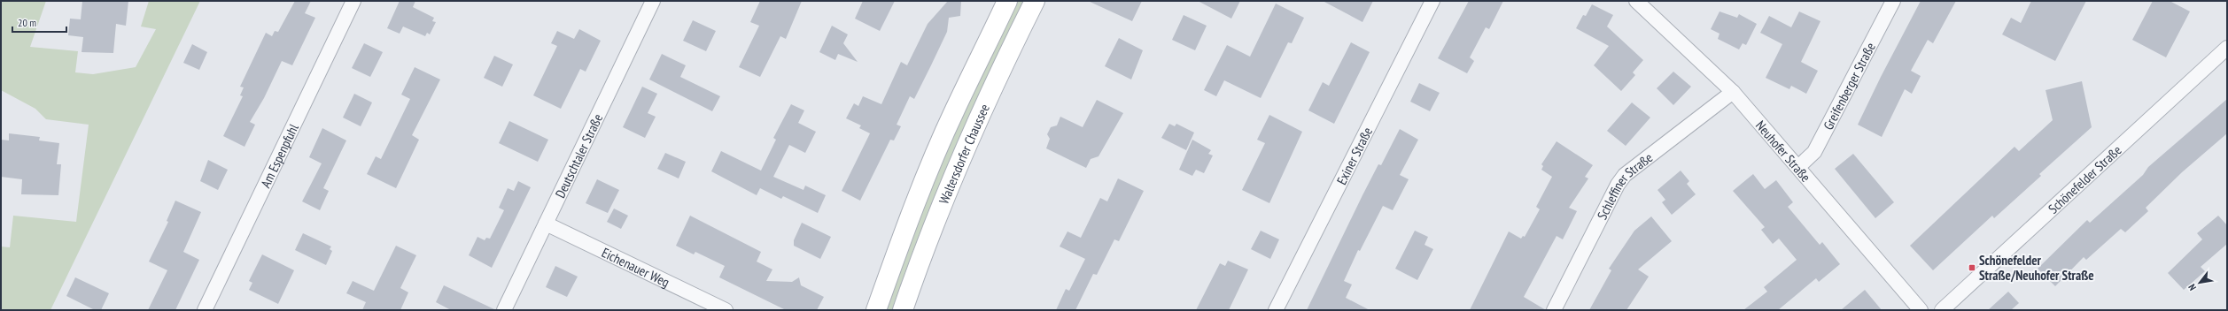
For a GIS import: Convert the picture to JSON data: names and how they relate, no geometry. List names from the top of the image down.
{
  "streets": {
    "main road": ["Waltersdorfer Chaussee"],
    "street": [
      "Greifenberger Straße",
      "Neuhofer Straße",
      "Am Espenpfuhl",
      "Deutschtaler Straße",
      "Exiner Straße",
      "Schönefelder Straße",
      "Schleffiner Straße",
      "Eichenauer Weg"
    ]
  },
  "crossings": [
    ["Greifenberger Straße", "Neuhofer Straße"],
    ["Neuhofer Straße", "Schleffiner Straße"],
    ["Deutschtaler Straße", "Eichenauer Weg"]
  ],
  "places": {
    "transit": ["Schönefelder Straße/Neuhofer Straße"]
  },
  "scale_bar": "20 m",
  "north": "bottom left"
}
